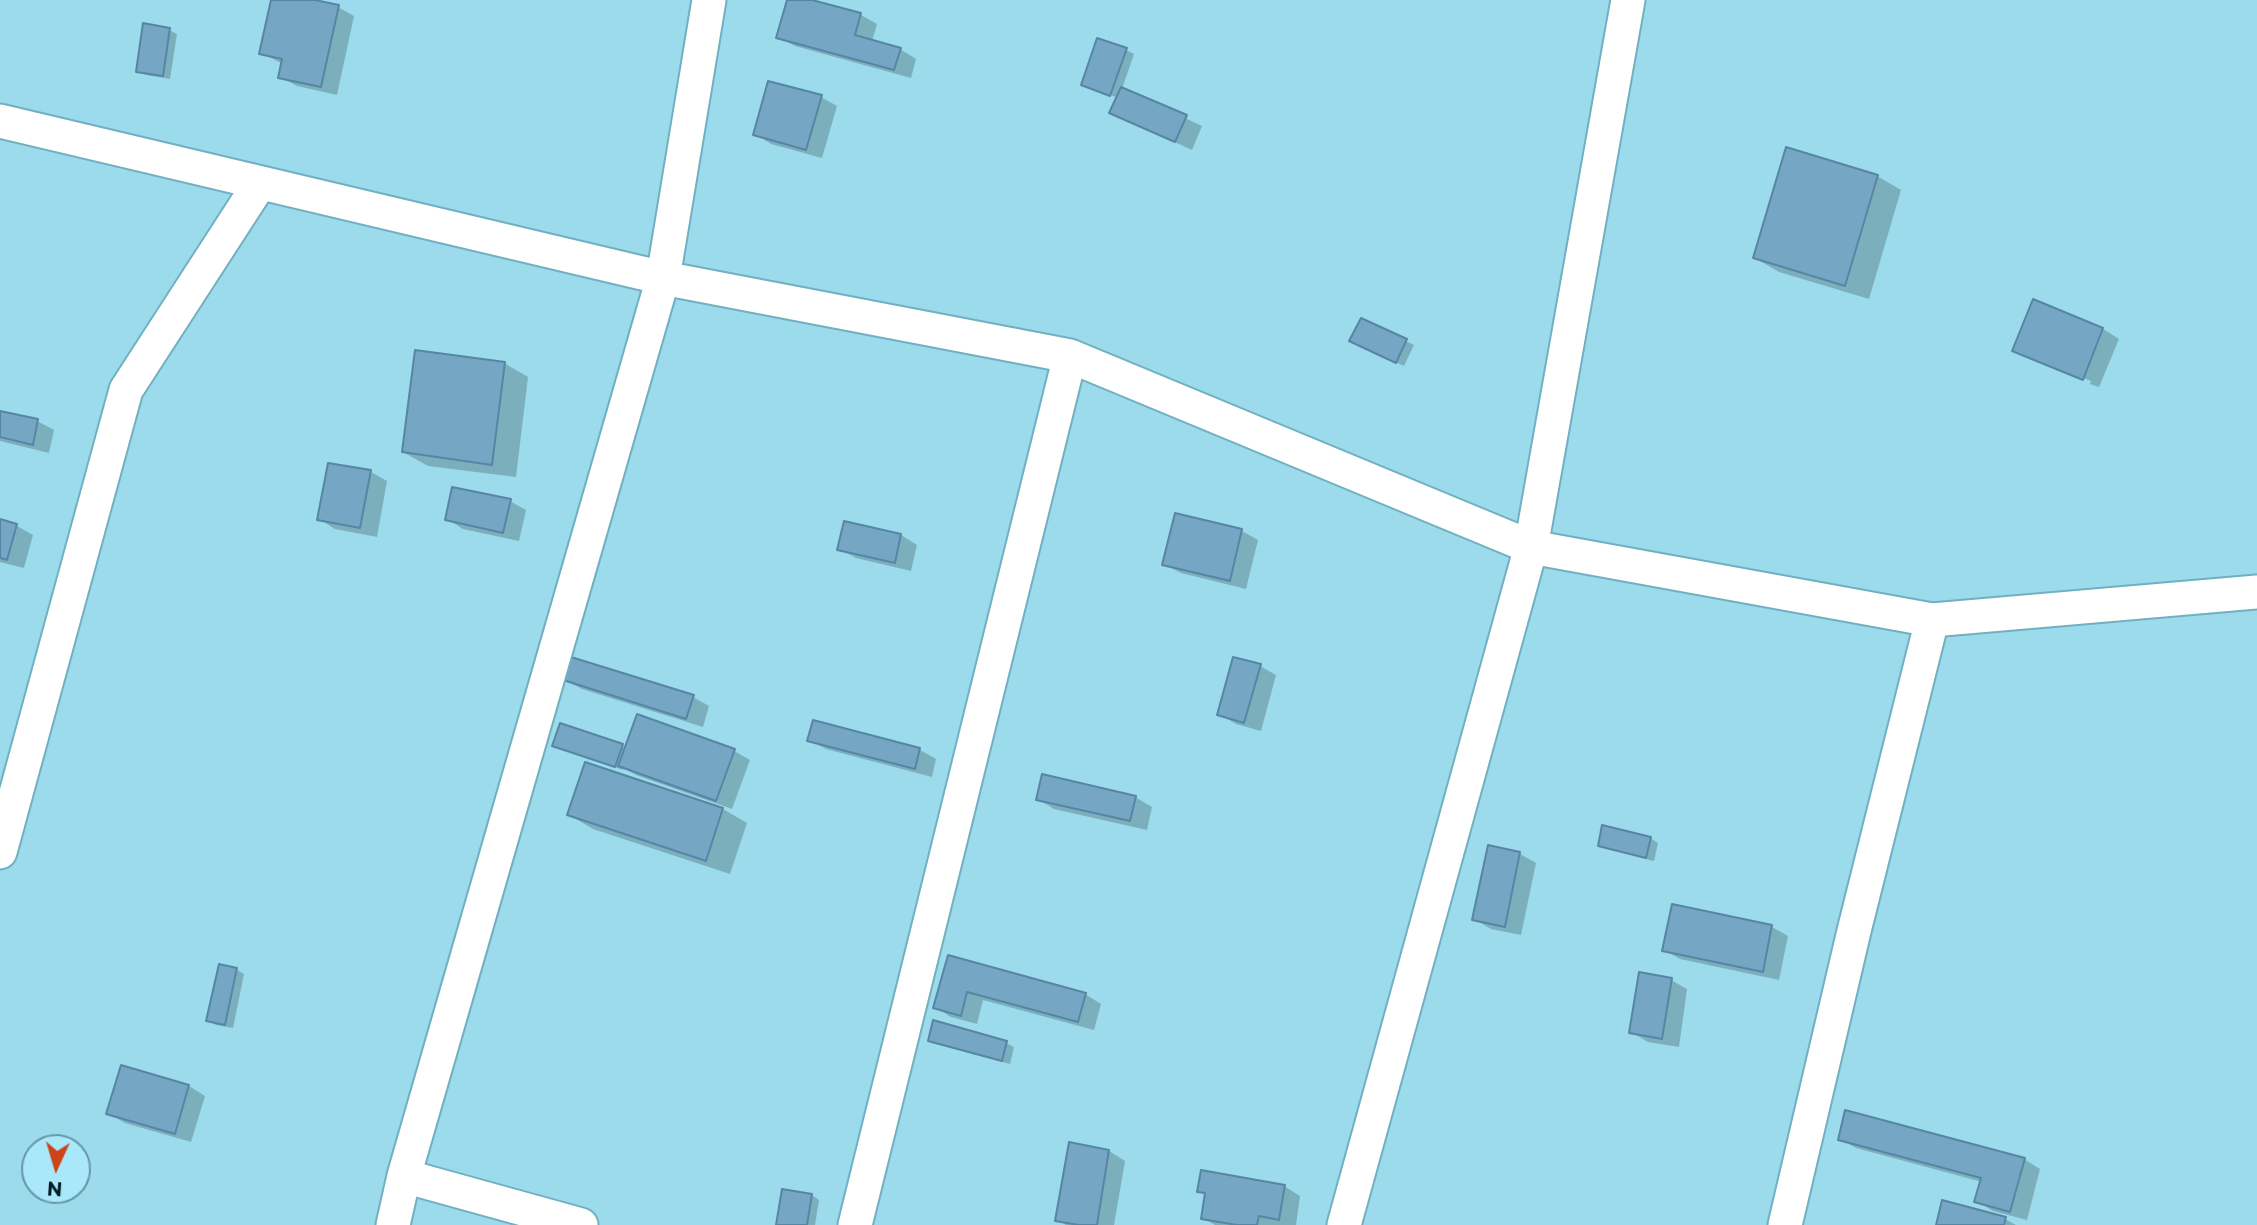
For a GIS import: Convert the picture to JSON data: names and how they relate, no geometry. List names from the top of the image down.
{
  "north": "bottom"
}
